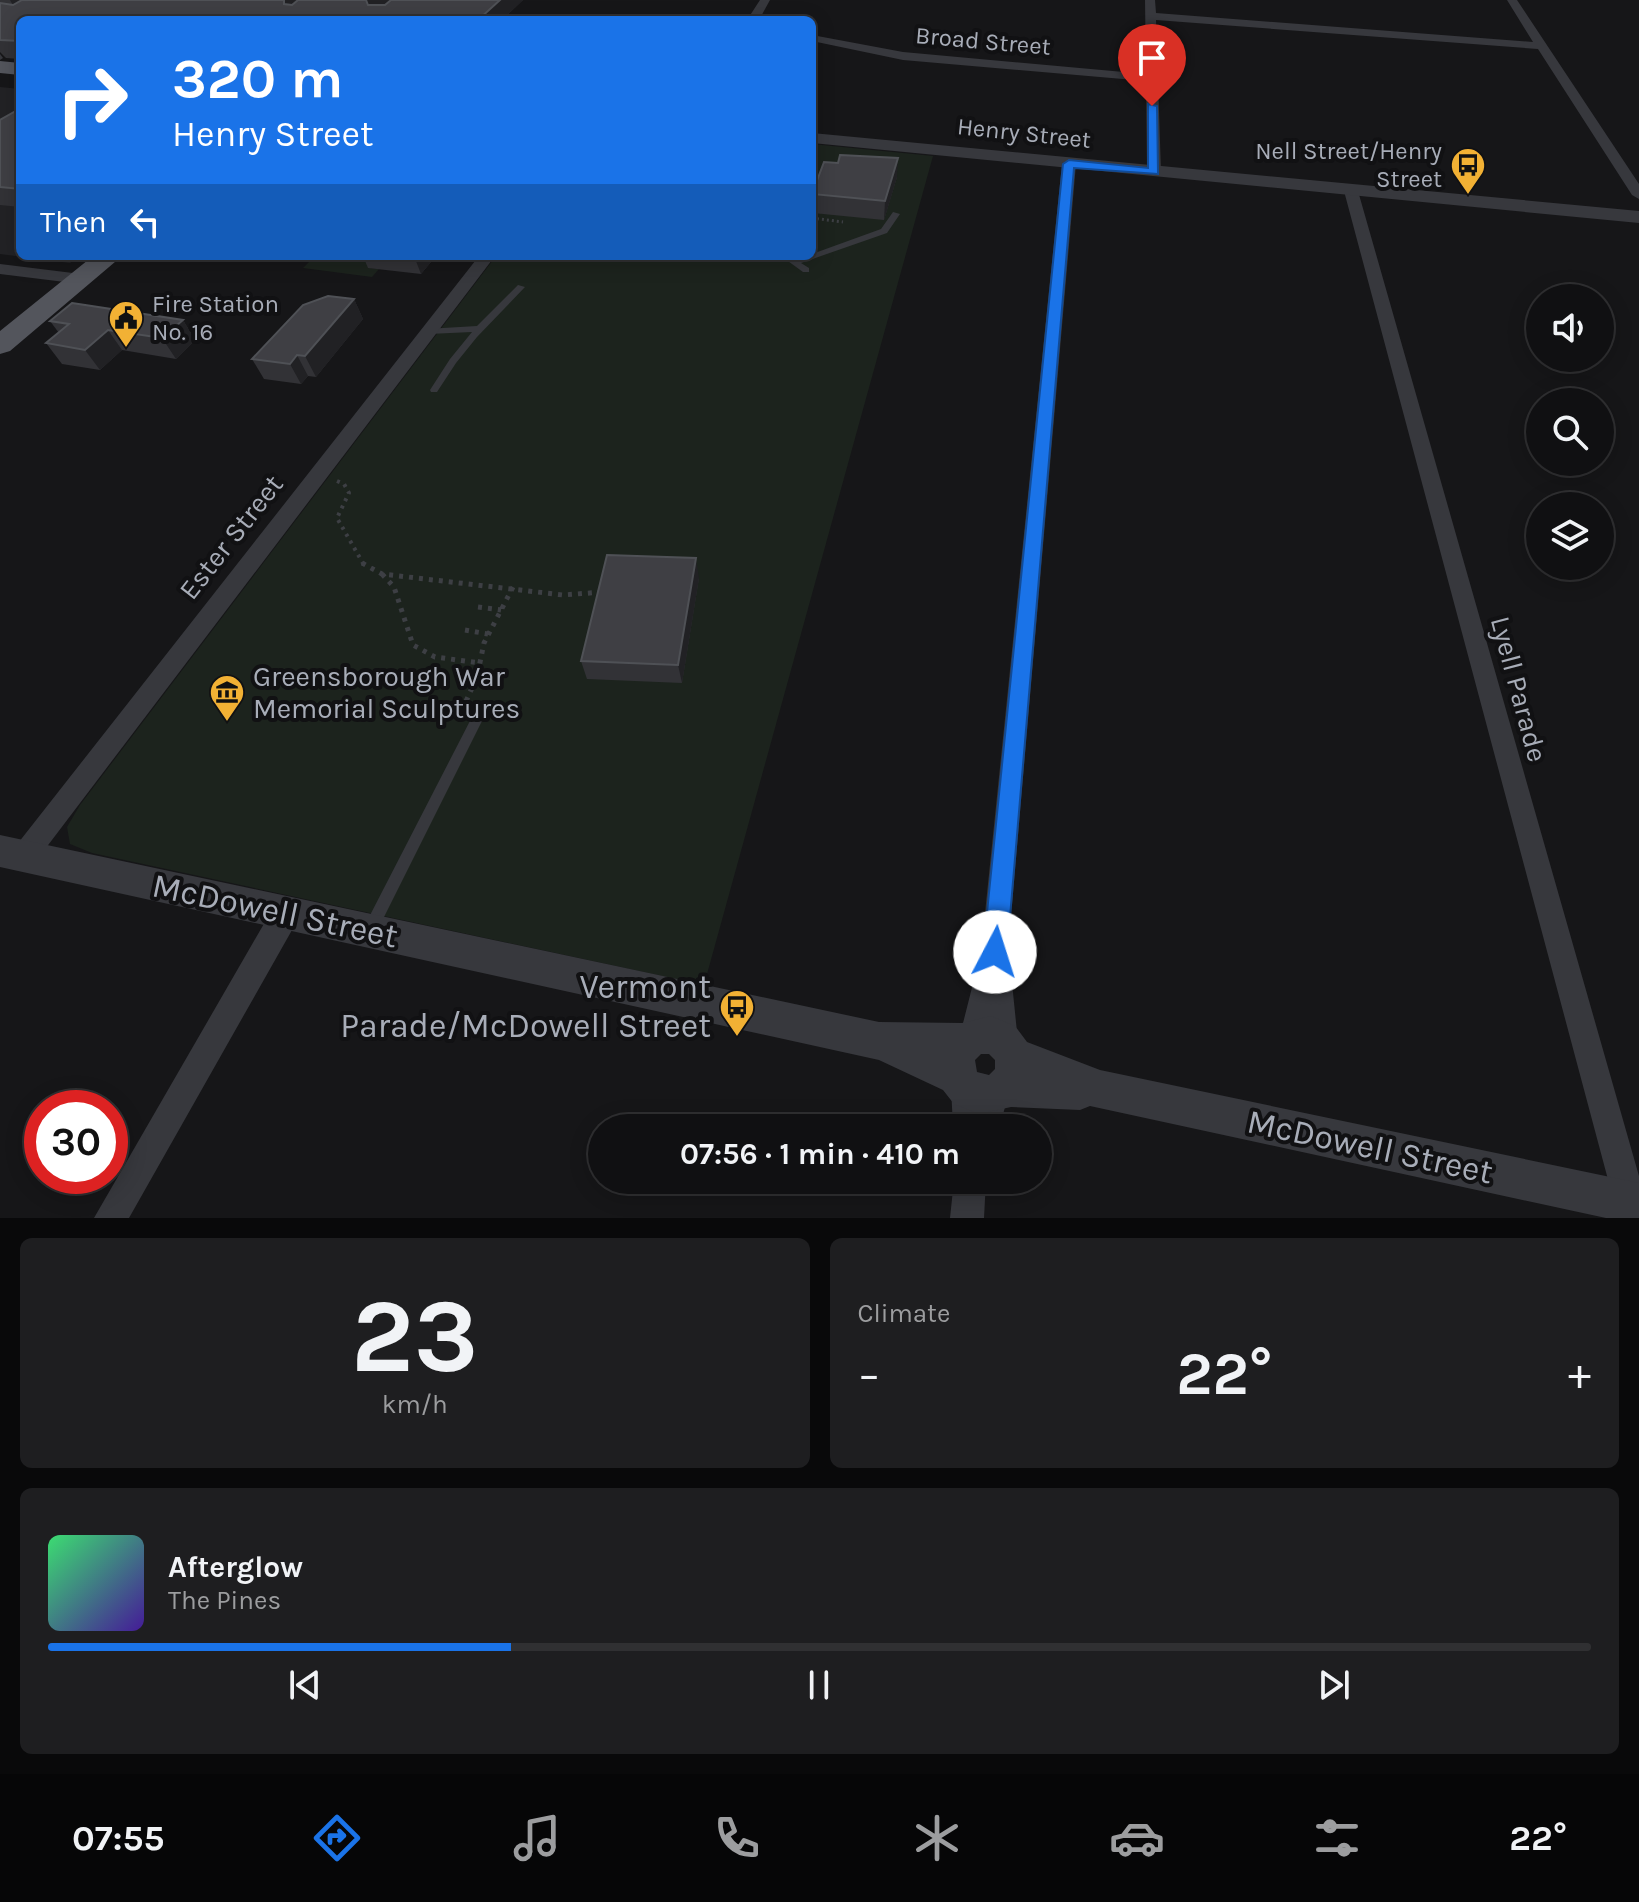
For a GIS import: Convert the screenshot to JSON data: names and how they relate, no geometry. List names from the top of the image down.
{
  "streets": {
    "street": [
      "Broad Street",
      "Henry Street",
      "Ester Street",
      "Lyell Parade",
      "McDowell Street"
    ]
  },
  "crossings": [
    ["Henry Street", "Lyell Parade"],
    ["Ester Street", "McDowell Street"],
    ["Lyell Parade", "McDowell Street"]
  ],
  "places": {
    "bus stop": ["Nell Street/Henry Street", "Vermont Parade/McDowell Street"],
    "public building": ["Fire Station No. 16"],
    "museum": ["Greensborough War Memorial Sculptures"]
  },
  "page": {
    "turn": ["320 m", "Henry Street"],
    "then": "Then",
    "limit": "30",
    "trip": "07:56 · 1 min · 410 m",
    "tile": [
      ["23", "km/h"],
      "Climate"
    ],
    "heat": ["−", "22°", "+"],
    "song": ["Afterglow", "The Pines"],
    "tabs": ["07:55", "22°"]
  }
}
